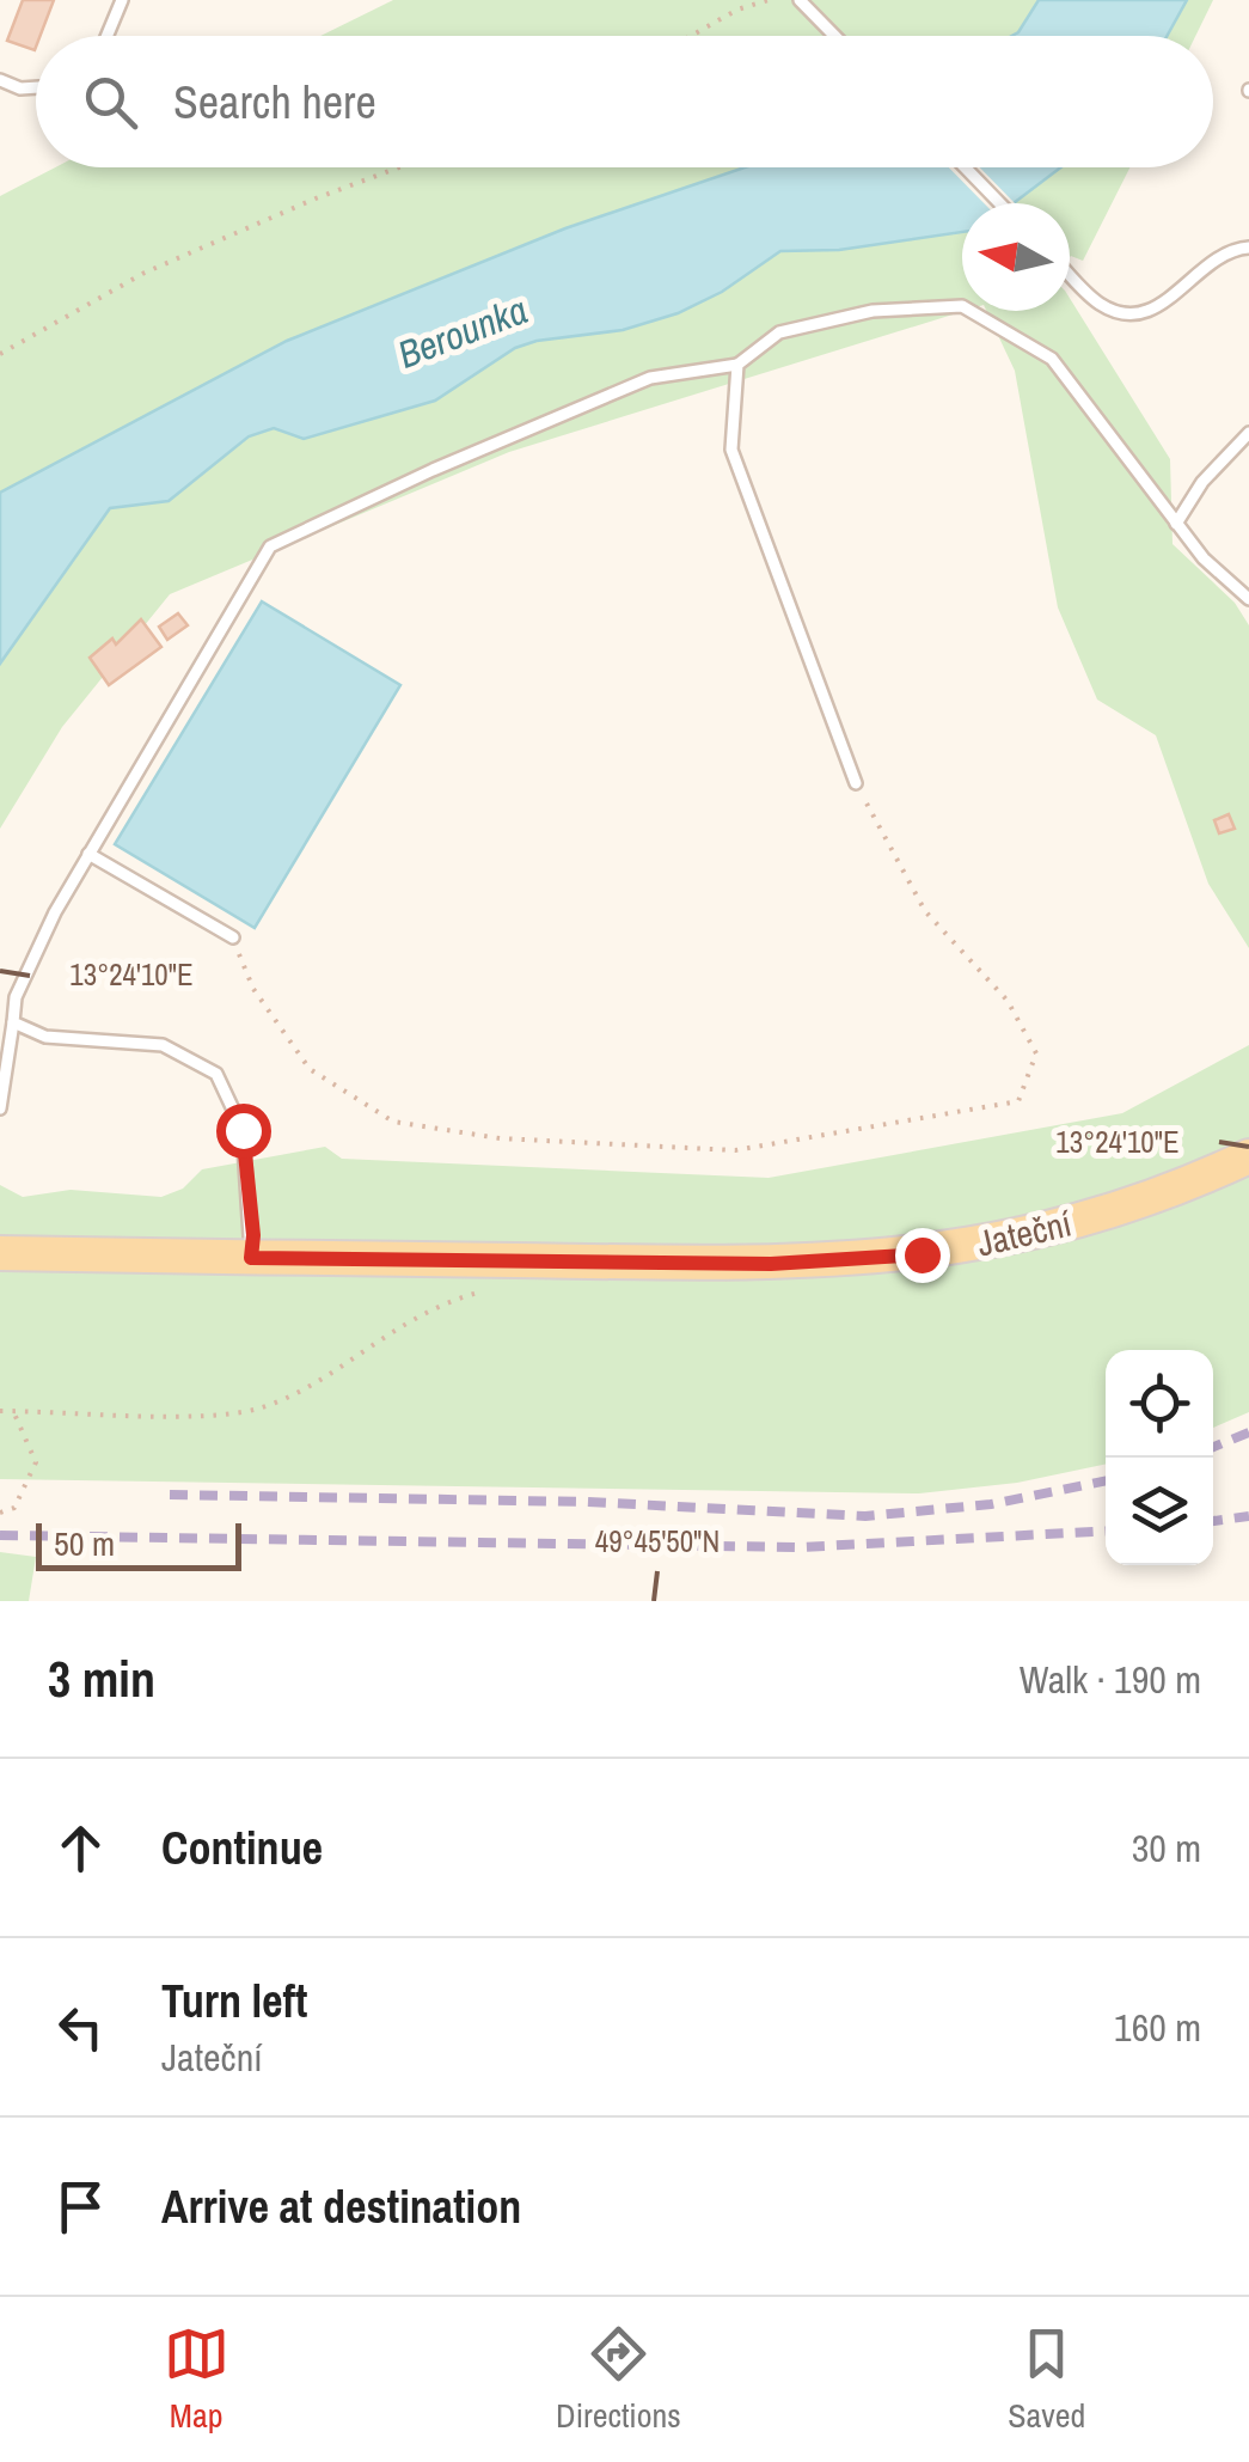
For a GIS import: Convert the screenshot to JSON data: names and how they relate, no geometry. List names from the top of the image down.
{
  "streets": {
    "main road": ["Jateční"]
  },
  "water": ["Berounka"],
  "scale_bar": "50 m",
  "north": "left",
  "page": {
    "search": "Search here",
    "scale": "50 m",
    "heading": ["3 min", "Walk · 190 m"],
    "list": [
      ["Continue", "30 m"],
      ["Turn left", "Jateční", "160 m"],
      "Arrive at destination"
    ],
    "nav": ["Map", "Directions", "Saved"]
  },
  "coordinates": ["13°24'10\"E", "49°45'50\"N"]
}
